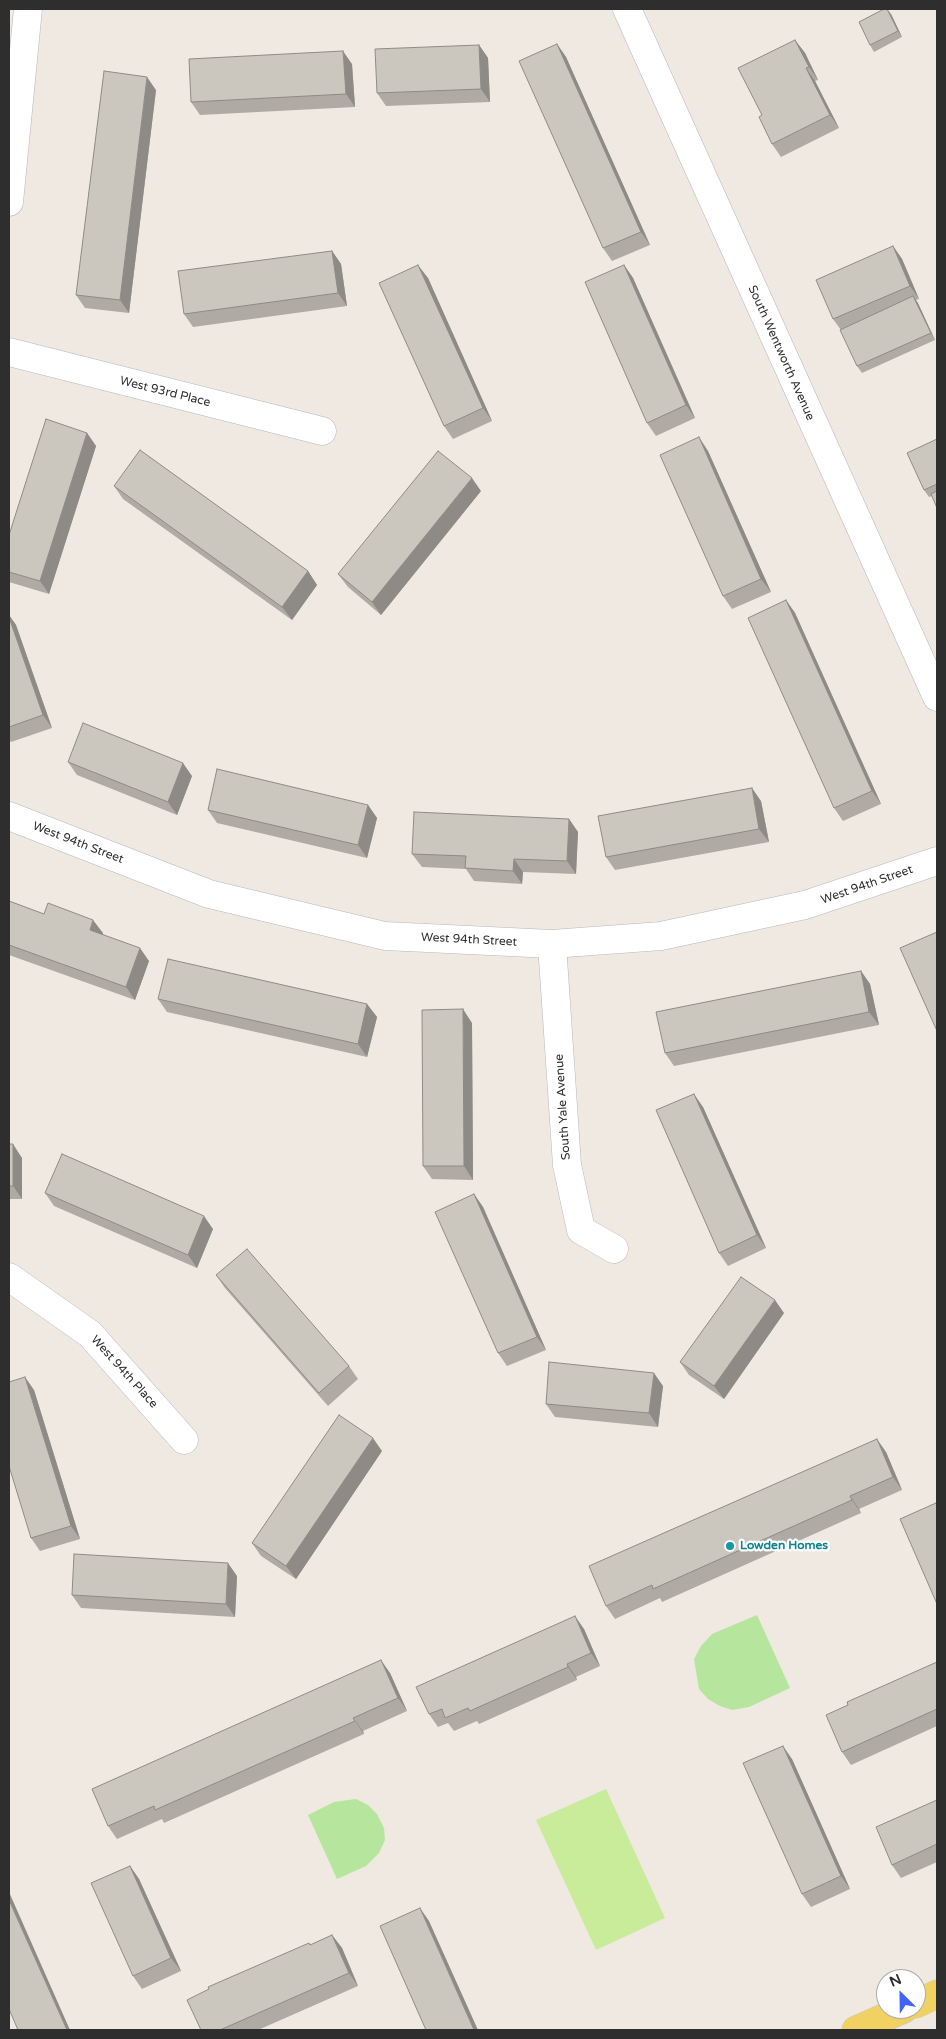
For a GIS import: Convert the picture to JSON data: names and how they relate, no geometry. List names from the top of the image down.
{
  "streets": {
    "street": [
      "South Wentworth Avenue",
      "West 93rd Place",
      "West 94th Street",
      "South Yale Avenue",
      "West 94th Place"
    ]
  },
  "crossings": [
    ["West 94th Street", "South Yale Avenue"]
  ],
  "places": ["Lowden Homes"],
  "north": "top left"
}
